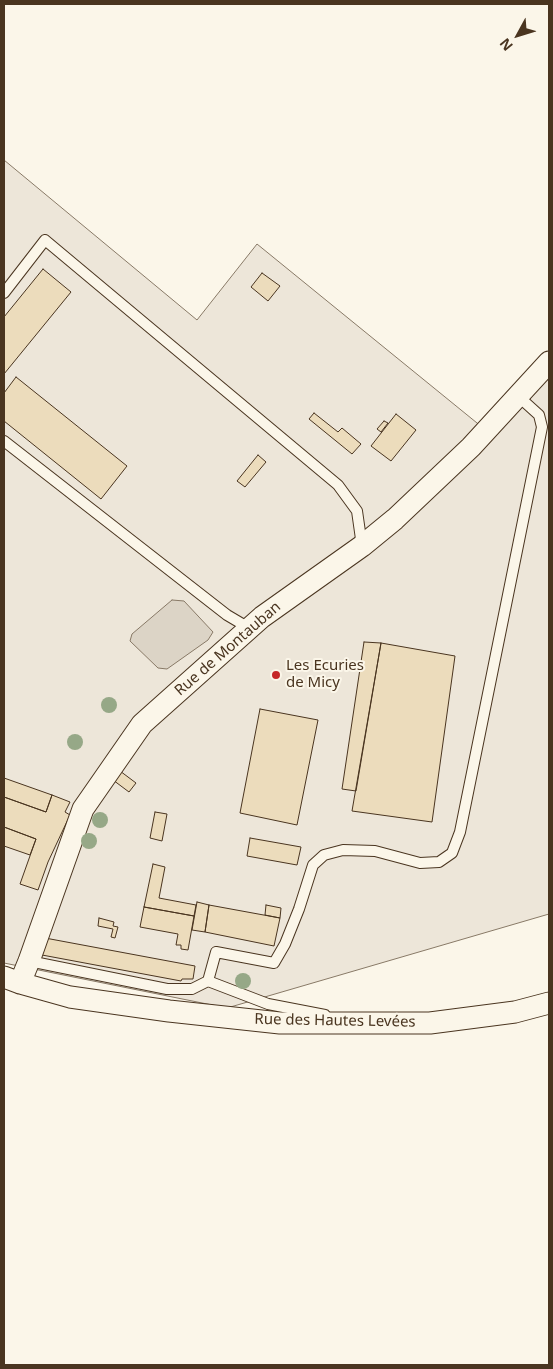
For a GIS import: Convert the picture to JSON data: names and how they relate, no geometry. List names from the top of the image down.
{
  "streets": {
    "street": ["Rue de Montauban", "Rue des Hautes Levées"]
  },
  "crossings": [
    ["Rue de Montauban", "Rue des Hautes Levées"]
  ],
  "places": ["Les Ecuries de Micy"],
  "north": "bottom left"
}
